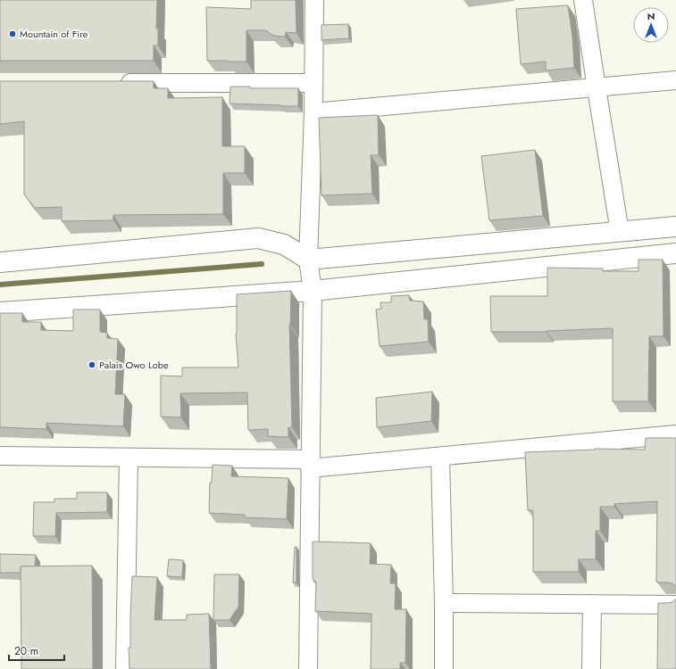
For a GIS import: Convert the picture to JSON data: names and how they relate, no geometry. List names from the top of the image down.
{
  "places": ["Mountain of Fire", "Palais Owo Lobe"],
  "scale_bar": "20 m",
  "north": "top"
}
